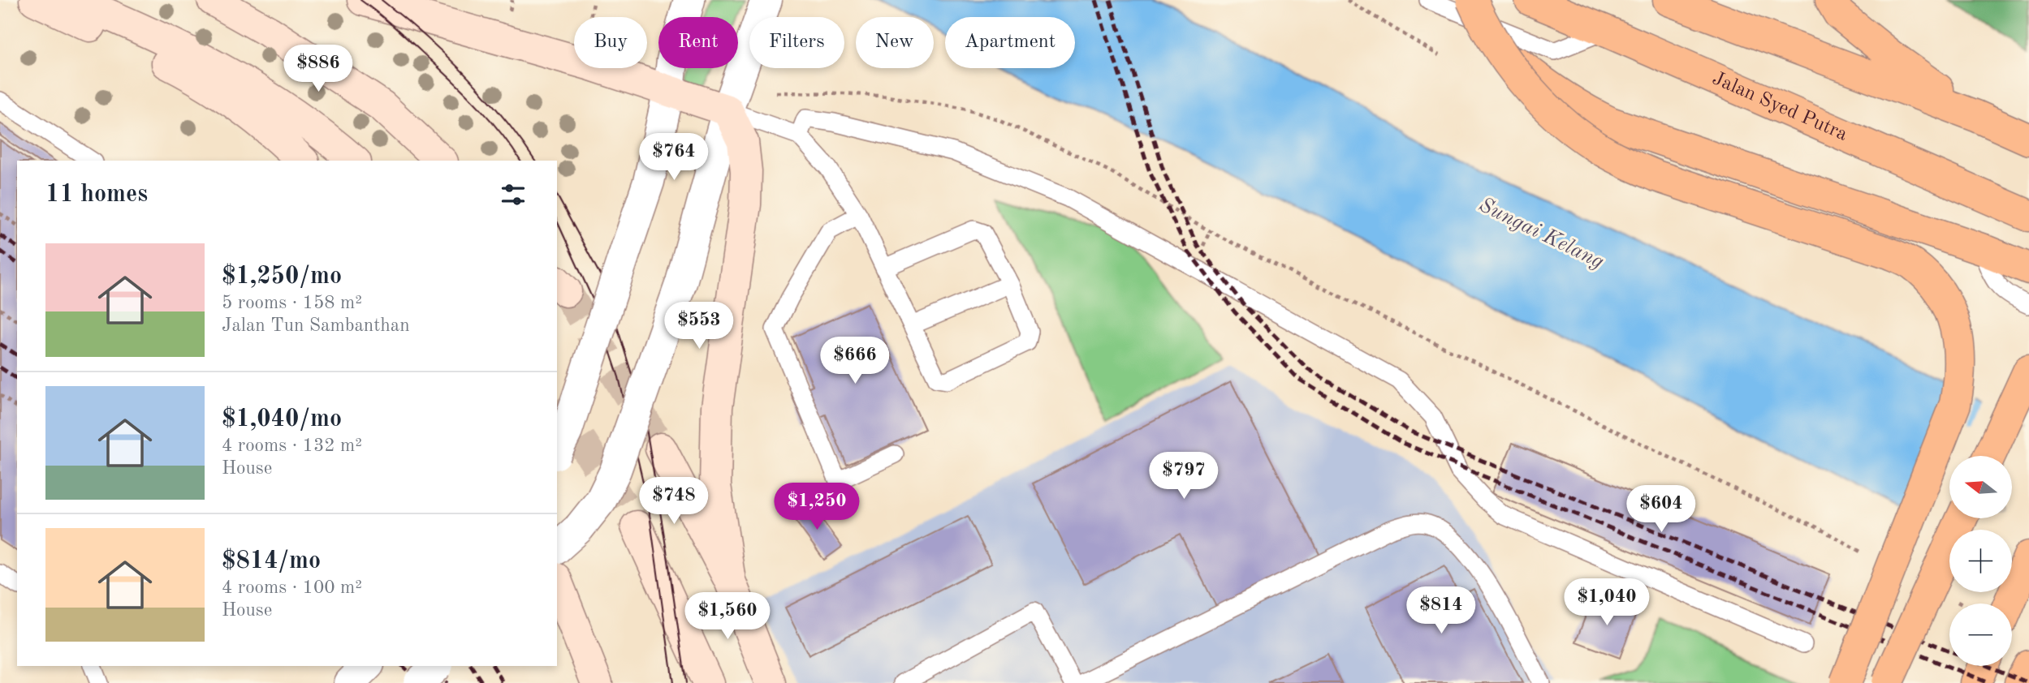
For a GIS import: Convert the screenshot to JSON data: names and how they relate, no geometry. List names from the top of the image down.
{
  "streets": {
    "main road": ["Jalan Syed Putra"]
  },
  "water": ["Sungai Kelang"],
  "north": "left",
  "page": {
    "chip": [
      "Buy",
      "Rent",
      "Filters",
      "New",
      "Apartment"
    ],
    "price": [
      "$886",
      "$764",
      "$553",
      "$666",
      "$797",
      "$748",
      "$1,250",
      "$604",
      "$1,040",
      "$814",
      "$1,560"
    ],
    "heading": "11 homes",
    "list": [
      {
        "name": "$1,250/mo",
        "note": "5 rooms · 158 m² · Jalan Tun Sambanthan"
      },
      {
        "name": "$1,040/mo",
        "note": "4 rooms · 132 m² · House"
      },
      {
        "name": "$814/mo",
        "note": "4 rooms · 100 m² · House"
      }
    ],
    "map_buttons": ["+", "−"]
  }
}
